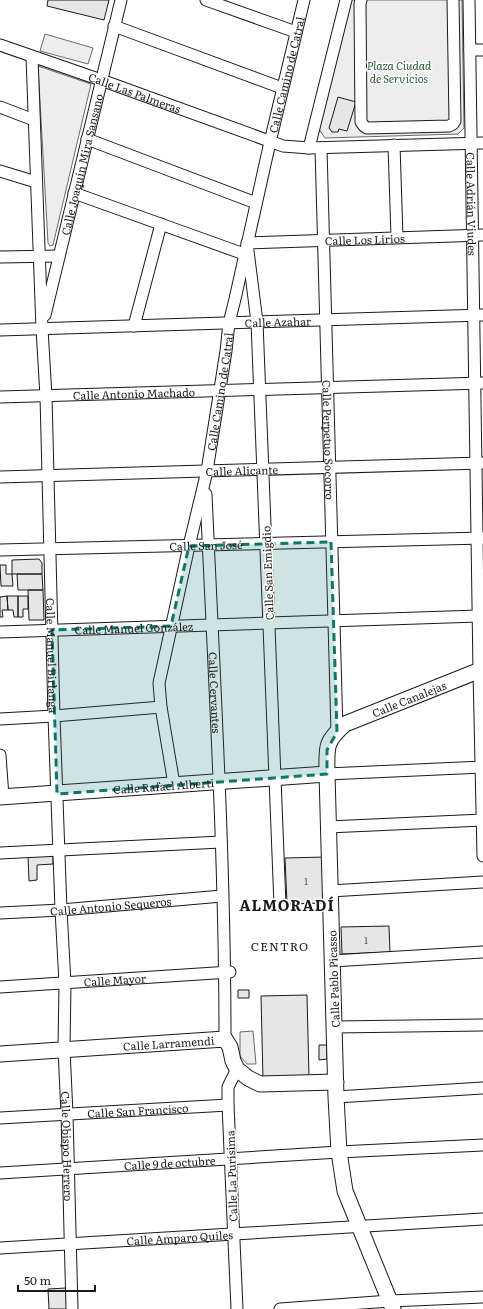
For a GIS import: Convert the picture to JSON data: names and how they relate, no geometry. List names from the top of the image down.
{
  "streets": {
    "main road": [
      "Calle Canalejas",
      "Calle Rafael Alberti",
      "Calle Pablo Picasso",
      "Calle Larramendi"
    ],
    "street": [
      "Calle Camino de Catral",
      "Calle Las Palmeras",
      "Calle Joaquín Mira Sansano",
      "Calle Adrián Viudes",
      "Calle Los Lirios",
      "Calle Azahar",
      "Calle Antonio Machado",
      "Calle Perpetuo Socorro",
      "Calle Alicante",
      "Calle San José",
      "Calle San Emigdio",
      "Calle Manuel González",
      "Calle Manuel Birlanga",
      "Calle Cervantes",
      "Calle Antonio Sequeros",
      "Calle Mayor",
      "Calle San Francisco",
      "Calle Obispo Herrero",
      "Calle 9 de octubre",
      "Calle La Purísima",
      "Calle Amparo Quiles"
    ]
  },
  "crossings": [
    ["Calle Camino de Catral", "Calle Las Palmeras"],
    ["Calle Camino de Catral", "Calle Los Lirios"],
    ["Calle Camino de Catral", "Calle Azahar"],
    ["Calle Camino de Catral", "Calle Antonio Machado"],
    ["Calle Camino de Catral", "Calle Alicante"],
    ["Calle Camino de Catral", "Calle San José"],
    ["Calle Camino de Catral", "Calle San Emigdio"],
    ["Calle Camino de Catral", "Calle Manuel González"],
    ["Calle Camino de Catral", "Calle Cervantes"],
    ["Calle Camino de Catral", "Calle Rafael Alberti"],
    ["Calle Las Palmeras", "Calle Joaquín Mira Sansano"],
    ["Calle Las Palmeras", "Calle Adrián Viudes"],
    ["Calle Las Palmeras", "Calle Perpetuo Socorro"],
    ["Calle Las Palmeras", "Calle Manuel Birlanga"],
    ["Calle Joaquín Mira Sansano", "Calle Azahar"],
    ["Calle Joaquín Mira Sansano", "Calle Manuel Birlanga"],
    ["Calle Adrián Viudes", "Calle Los Lirios"],
    ["Calle Adrián Viudes", "Calle Azahar"],
    ["Calle Adrián Viudes", "Calle Antonio Machado"],
    ["Calle Adrián Viudes", "Calle Alicante"],
    ["Calle Adrián Viudes", "Calle San José"],
    ["Calle Adrián Viudes", "Calle Manuel González"],
    ["Calle Adrián Viudes", "Calle Canalejas"],
    ["Calle Los Lirios", "Calle Perpetuo Socorro"],
    ["Calle Los Lirios", "Calle San Emigdio"],
    ["Calle Azahar", "Calle Perpetuo Socorro"],
    ["Calle Azahar", "Calle San Emigdio"],
    ["Calle Azahar", "Calle Manuel Birlanga"],
    ["Calle Antonio Machado", "Calle Perpetuo Socorro"],
    ["Calle Antonio Machado", "Calle San Emigdio"],
    ["Calle Antonio Machado", "Calle Manuel Birlanga"],
    ["Calle Perpetuo Socorro", "Calle Alicante"],
    ["Calle Perpetuo Socorro", "Calle San José"],
    ["Calle Perpetuo Socorro", "Calle Manuel González"],
    ["Calle Perpetuo Socorro", "Calle Canalejas"],
    ["Calle Perpetuo Socorro", "Calle Pablo Picasso"],
    ["Calle Alicante", "Calle San Emigdio"],
    ["Calle Alicante", "Calle Manuel Birlanga"],
    ["Calle Alicante", "Calle Cervantes"],
    ["Calle San José", "Calle San Emigdio"],
    ["Calle San José", "Calle Manuel Birlanga"],
    ["Calle San José", "Calle Cervantes"],
    ["Calle San Emigdio", "Calle Manuel González"],
    ["Calle San Emigdio", "Calle Rafael Alberti"],
    ["Calle Manuel González", "Calle Manuel Birlanga"],
    ["Calle Manuel González", "Calle Cervantes"],
    ["Calle Manuel Birlanga", "Calle Rafael Alberti"],
    ["Calle Manuel Birlanga", "Calle Antonio Sequeros"],
    ["Calle Manuel Birlanga", "Calle Mayor"],
    ["Calle Manuel Birlanga", "Calle Obispo Herrero"],
    ["Calle Cervantes", "Calle Rafael Alberti"],
    ["Calle Cervantes", "Calle Antonio Sequeros"],
    ["Calle Cervantes", "Calle Mayor"],
    ["Calle Cervantes", "Calle Larramendi"],
    ["Calle Canalejas", "Calle Pablo Picasso"],
    ["Calle Rafael Alberti", "Calle Pablo Picasso"],
    ["Calle Pablo Picasso", "Calle 9 de octubre"],
    ["Calle Pablo Picasso", "Calle Amparo Quiles"],
    ["Calle Mayor", "Calle Obispo Herrero"],
    ["Calle Larramendi", "Calle Obispo Herrero"],
    ["Calle Larramendi", "Calle La Purísima"],
    ["Calle San Francisco", "Calle Obispo Herrero"],
    ["Calle San Francisco", "Calle La Purísima"],
    ["Calle Obispo Herrero", "Calle 9 de octubre"],
    ["Calle Obispo Herrero", "Calle Amparo Quiles"],
    ["Calle 9 de octubre", "Calle La Purísima"],
    ["Calle La Purísima", "Calle Amparo Quiles"]
  ],
  "districts": ["ALMORADÍ", "CENTRO"],
  "parks": ["Plaza Ciudad de Servicios"],
  "house_numbers": ["1", "1"],
  "scale_bar": "50 m"
}
